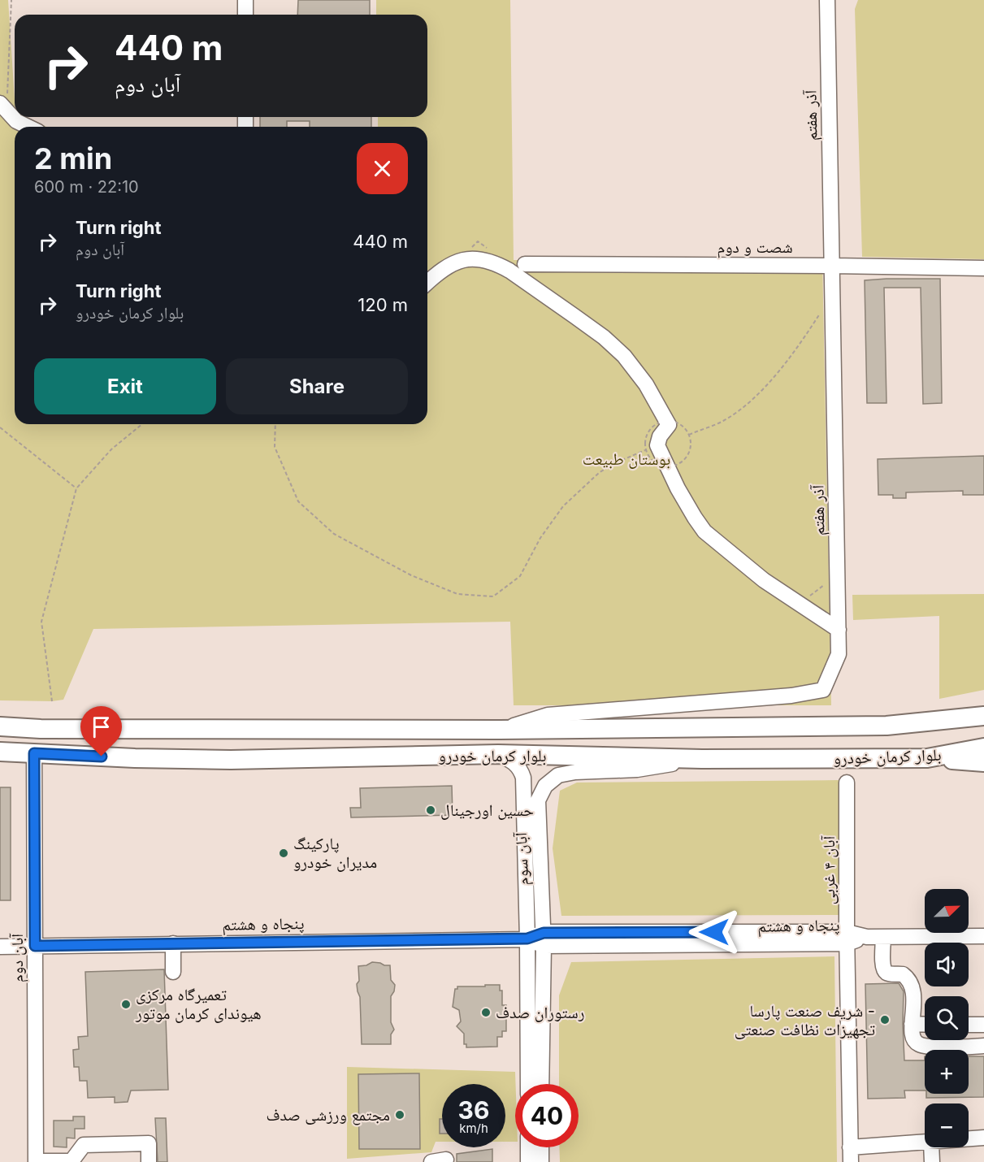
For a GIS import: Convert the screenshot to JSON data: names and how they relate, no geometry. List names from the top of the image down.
{
  "streets": {
    "main road": ["بلوار کرمان خودرو"],
    "street": [
      "آذر هفتم",
      "شصت و دوم",
      "آبان سوم",
      "آبان ۴ غربی",
      "پنجاه و هشتم",
      "آبان دوم"
    ]
  },
  "crossings": [
    ["آذر هفتم", "شصت و دوم"],
    ["آذر هفتم", "بلوار کرمان خودرو"],
    ["بلوار کرمان خودرو", "آبان سوم"],
    ["بلوار کرمان خودرو", "آبان دوم"],
    ["آبان سوم", "پنجاه و هشتم"],
    ["آبان ۴ غربی", "پنجاه و هشتم"],
    ["پنجاه و هشتم", "آبان دوم"]
  ],
  "parks": ["بوستان طبیعت"],
  "places": [
    "حسین اورجینال",
    "پارکینگ مدیران خودرو",
    "تعمیرگاه مرکزی هیوندای کرمان موتور",
    "رستوران صدف",
    "شریف صنعت پارسا - تجهیزات نظافت صنعتی",
    "مجتمع ورزشی صدف"
  ],
  "north": "top right",
  "page": {
    "turn": ["440 m", "آبان دوم"],
    "heading": ["2 min", "600 m · 22:10"],
    "list": [
      {
        "name": "Turn right",
        "note": "آبان دوم",
        "value": "440 m"
      },
      {
        "name": "Turn right",
        "note": "بلوار کرمان خودرو",
        "value": "120 m"
      }
    ],
    "buttons": ["Exit", "Share"],
    "map_buttons": ["+", "−"],
    "speed": "36 km/h",
    "limit": "40"
  }
}
